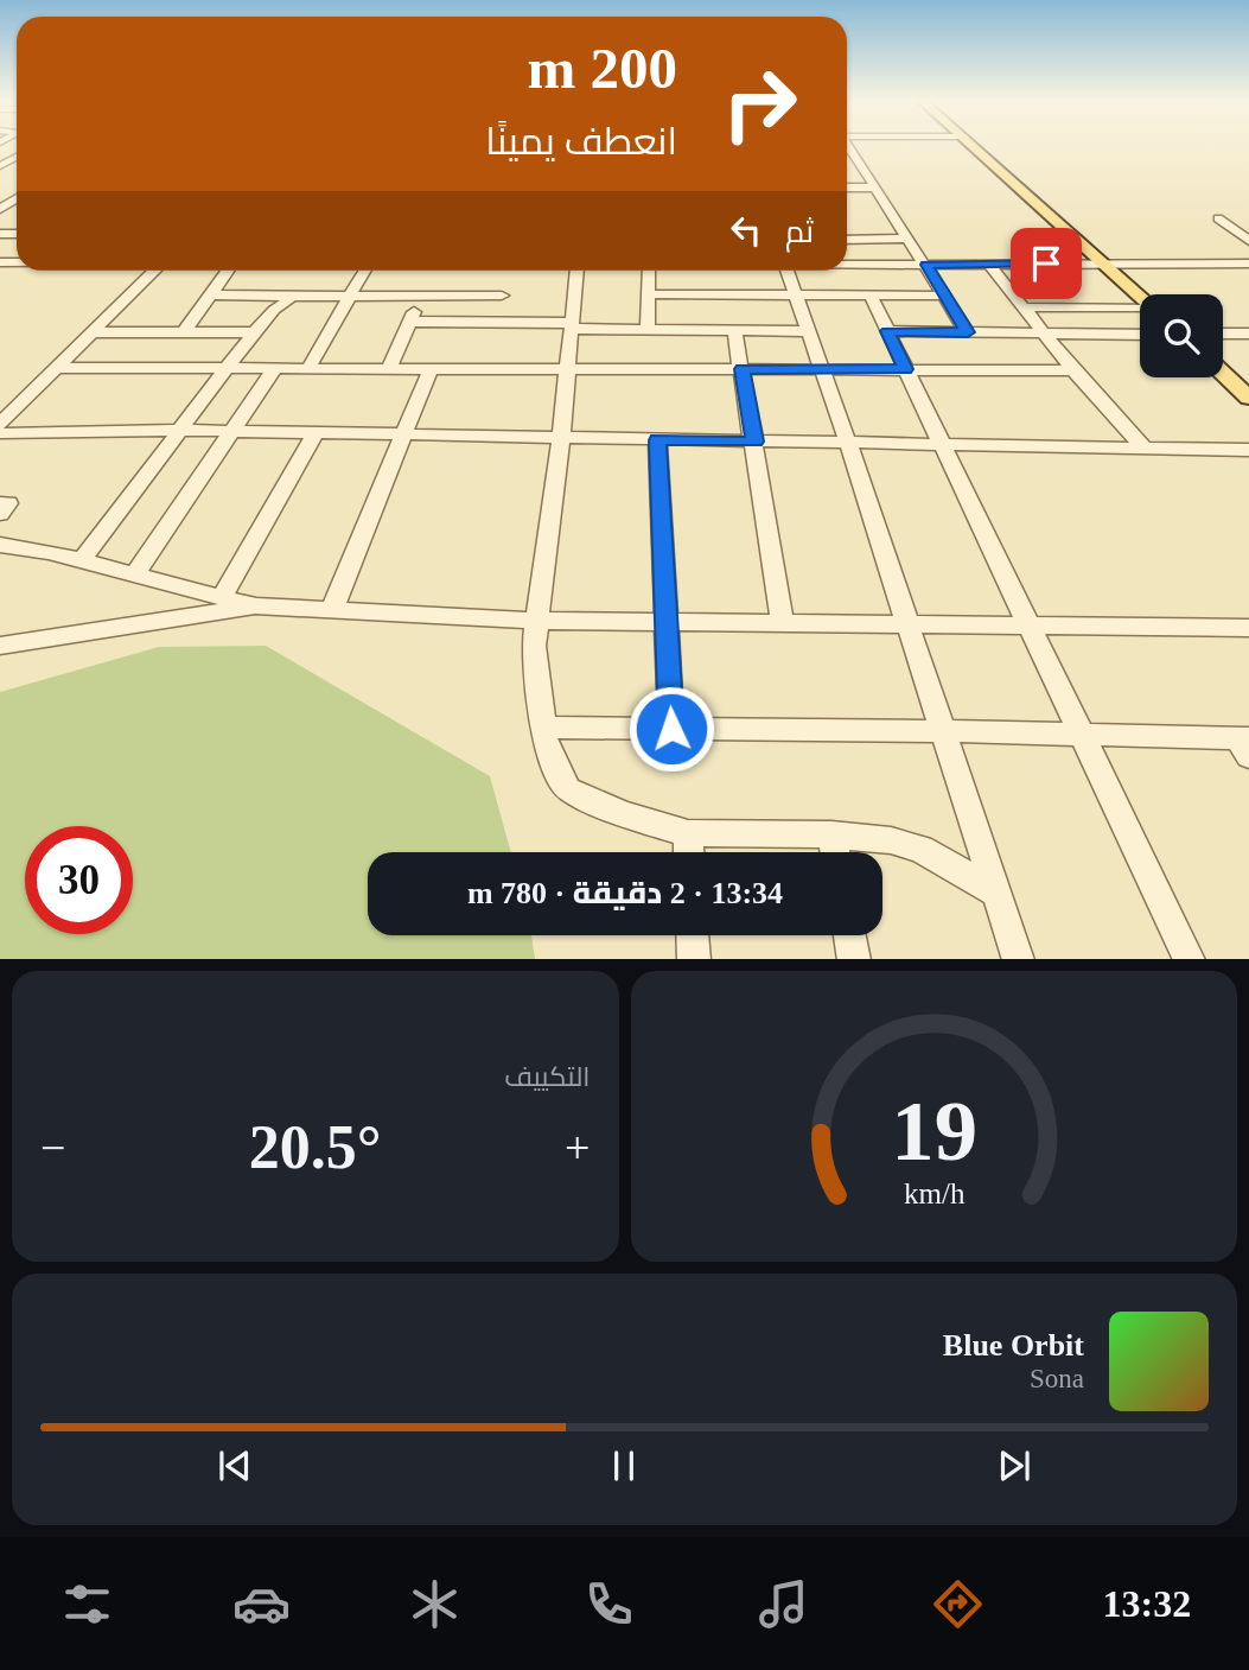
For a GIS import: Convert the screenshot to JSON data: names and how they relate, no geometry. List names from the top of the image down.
{
  "page": {
    "turn": ["200 m", "انعطف يمينًا"],
    "then": "ثم",
    "limit": "30",
    "trip": "13:34 · 2 دقيقة · 780 m",
    "tile": "التكييف",
    "heat": ["−", "20.5°", "+"],
    "song": ["Blue Orbit", "Sona"],
    "tabs": "13:32",
    "gauge": ["19", "km/h"]
  }
}
